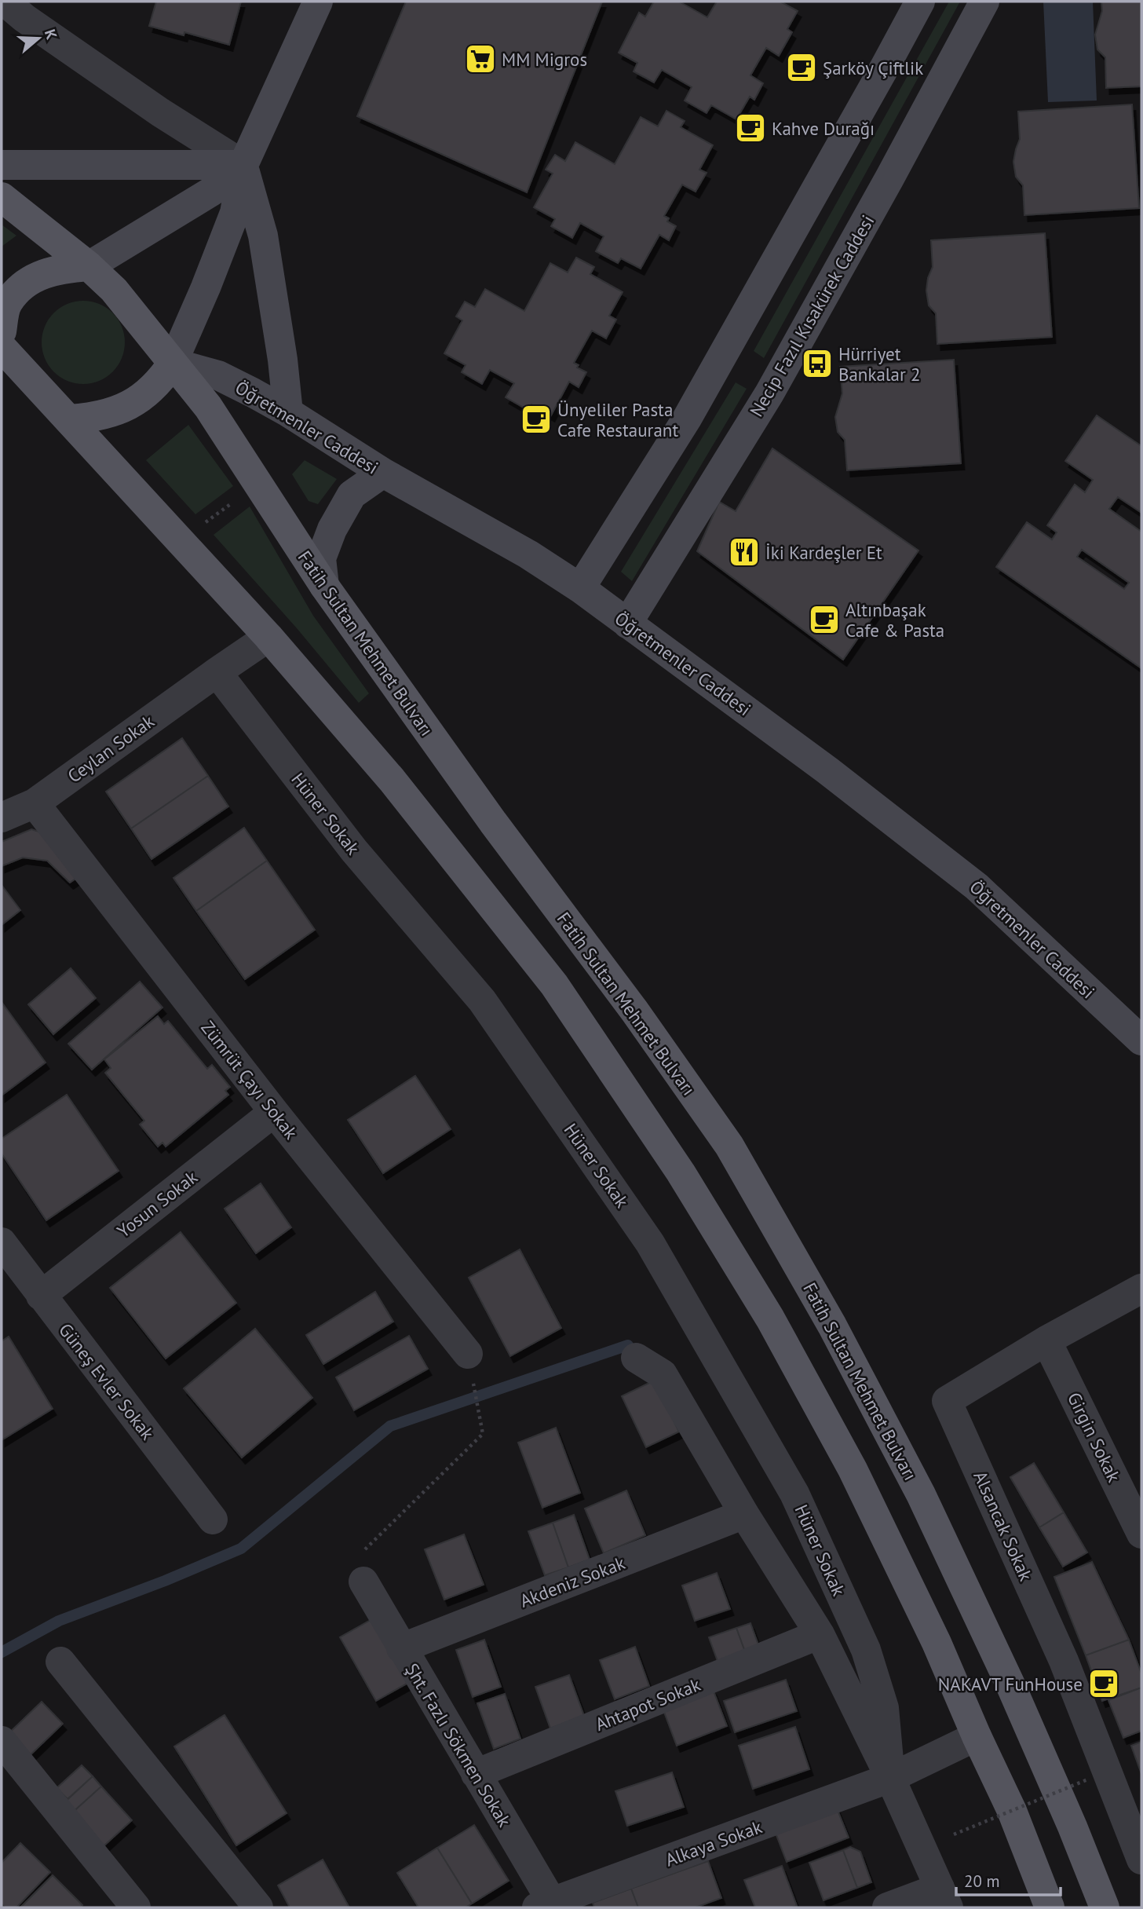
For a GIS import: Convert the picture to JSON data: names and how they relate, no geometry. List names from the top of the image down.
{
  "streets": {
    "main road": ["Necip Fazıl Kısakürek Caddesi", "Öğretmenler Caddesi", "Fatih Sultan Mehmet Bulvarı"],
    "street": [
      "Ceylan Sokak",
      "Hüner Sokak",
      "Zümrüt Çayı Sokak",
      "Yosun Sokak",
      "Güneş Evler Sokak",
      "Girgin Sokak",
      "Alsancak Sokak",
      "Akdeniz Sokak",
      "Ahtapot Sokak",
      "Şht. Fazlı Sökmen Sokak",
      "Alkaya Sokak"
    ]
  },
  "crossings": [
    ["Necip Fazıl Kısakürek Caddesi", "Öğretmenler Caddesi"],
    ["Öğretmenler Caddesi", "Fatih Sultan Mehmet Bulvarı"],
    ["Ceylan Sokak", "Hüner Sokak"],
    ["Ceylan Sokak", "Zümrüt Çayı Sokak"],
    ["Hüner Sokak", "Alkaya Sokak"],
    ["Zümrüt Çayı Sokak", "Yosun Sokak"],
    ["Yosun Sokak", "Güneş Evler Sokak"],
    ["Girgin Sokak", "Alsancak Sokak"],
    ["Akdeniz Sokak", "Şht. Fazlı Sökmen Sokak"],
    ["Ahtapot Sokak", "Şht. Fazlı Sökmen Sokak"],
    ["Şht. Fazlı Sökmen Sokak", "Alkaya Sokak"]
  ],
  "places": {
    "supermarket": ["MM Migros"],
    "cafe": [
      "Şarköy Çiftlik",
      "Kahve Durağı",
      "Ünyeliler Pasta Cafe Restaurant",
      "Altınbaşak Cafe & Pasta",
      "NAKAVT FunHouse"
    ],
    "bus stop": ["Hürriyet Bankalar 2"],
    "restaurant": ["İki Kardeşler Et"]
  },
  "scale_bar": "20 m",
  "north": "right"
}
